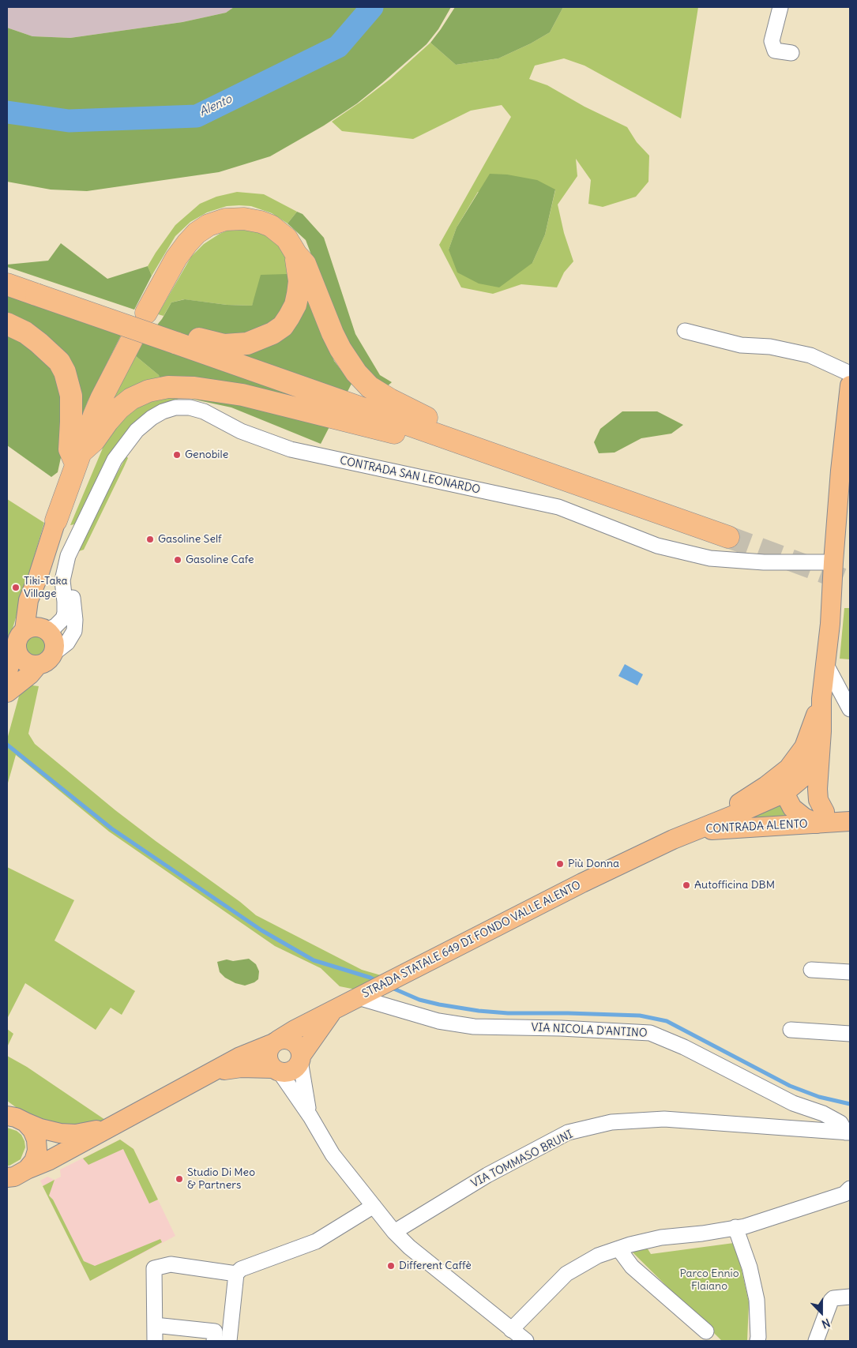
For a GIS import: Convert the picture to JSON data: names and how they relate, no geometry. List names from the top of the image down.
{
  "streets": {
    "main road": ["CONTRADA ALENTO", "STRADA STATALE 649 DI FONDO VALLE ALENTO"],
    "street": ["CONTRADA SAN LEONARDO", "VIA NICOLA D'ANTINO", "VIA TOMMASO BRUNI"]
  },
  "crossings": [
    ["CONTRADA SAN LEONARDO", "STRADA STATALE 649 DI FONDO VALLE ALENTO"],
    ["CONTRADA ALENTO", "STRADA STATALE 649 DI FONDO VALLE ALENTO"],
    ["STRADA STATALE 649 DI FONDO VALLE ALENTO", "VIA NICOLA D'ANTINO"],
    ["VIA NICOLA D'ANTINO", "VIA TOMMASO BRUNI"]
  ],
  "water": ["Alento"],
  "parks": ["Parco Ennio Flaiano"],
  "places": [
    "Genobile",
    "Gasoline Self",
    "Gasoline Cafe",
    "Tiki-Taka Village",
    "Più Donna",
    "Autofficina DBM",
    "Studio Di Meo & Partners",
    "Different Caffè"
  ],
  "north": "bottom"
}
